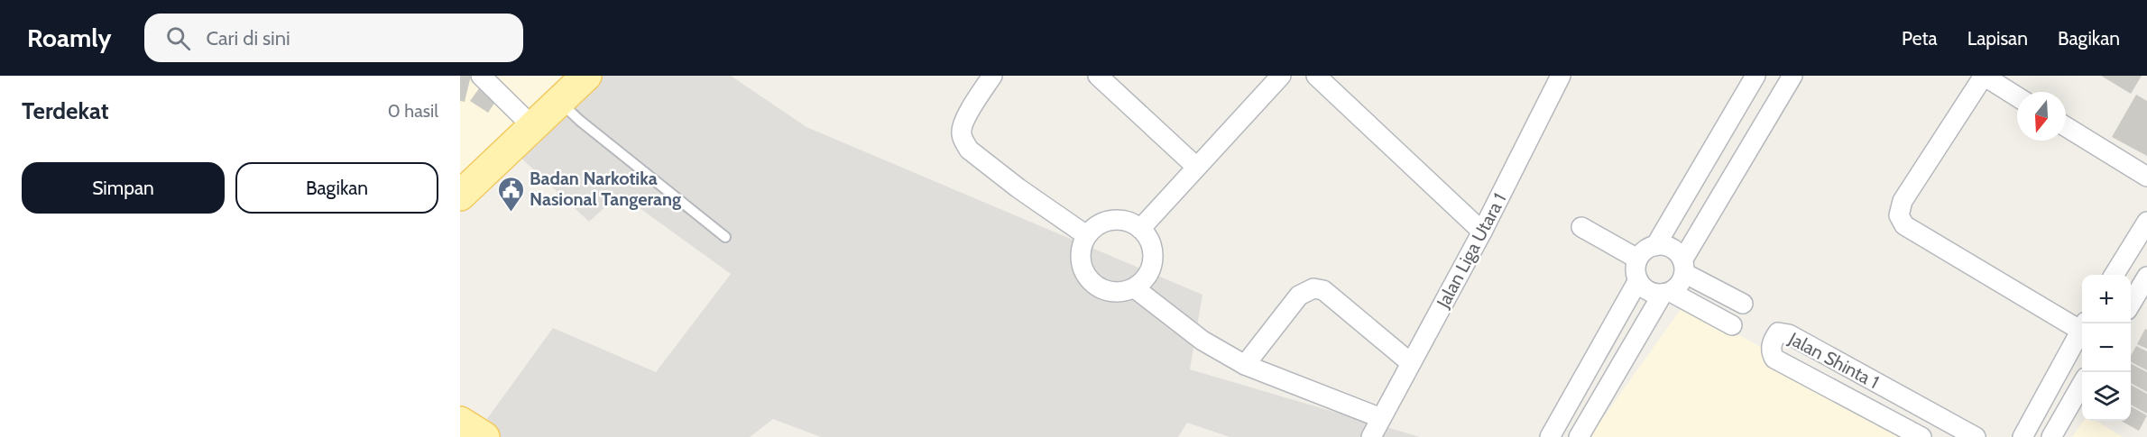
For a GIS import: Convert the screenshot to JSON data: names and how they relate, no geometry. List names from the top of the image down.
{
  "streets": {
    "street": ["Jalan Liga Utara 1", "Jalan Shinta 1"]
  },
  "places": {
    "public building": ["Badan Narkotika Nasional Tangerang"]
  },
  "north": "bottom",
  "page": {
    "header": "Roamly",
    "search": "Cari di sini",
    "nav": ["Peta", "Lapisan", "Bagikan"],
    "heading": ["Terdekat", "0 hasil"],
    "buttons": ["Simpan", "Bagikan"],
    "map_buttons": ["+", "−"]
  }
}
